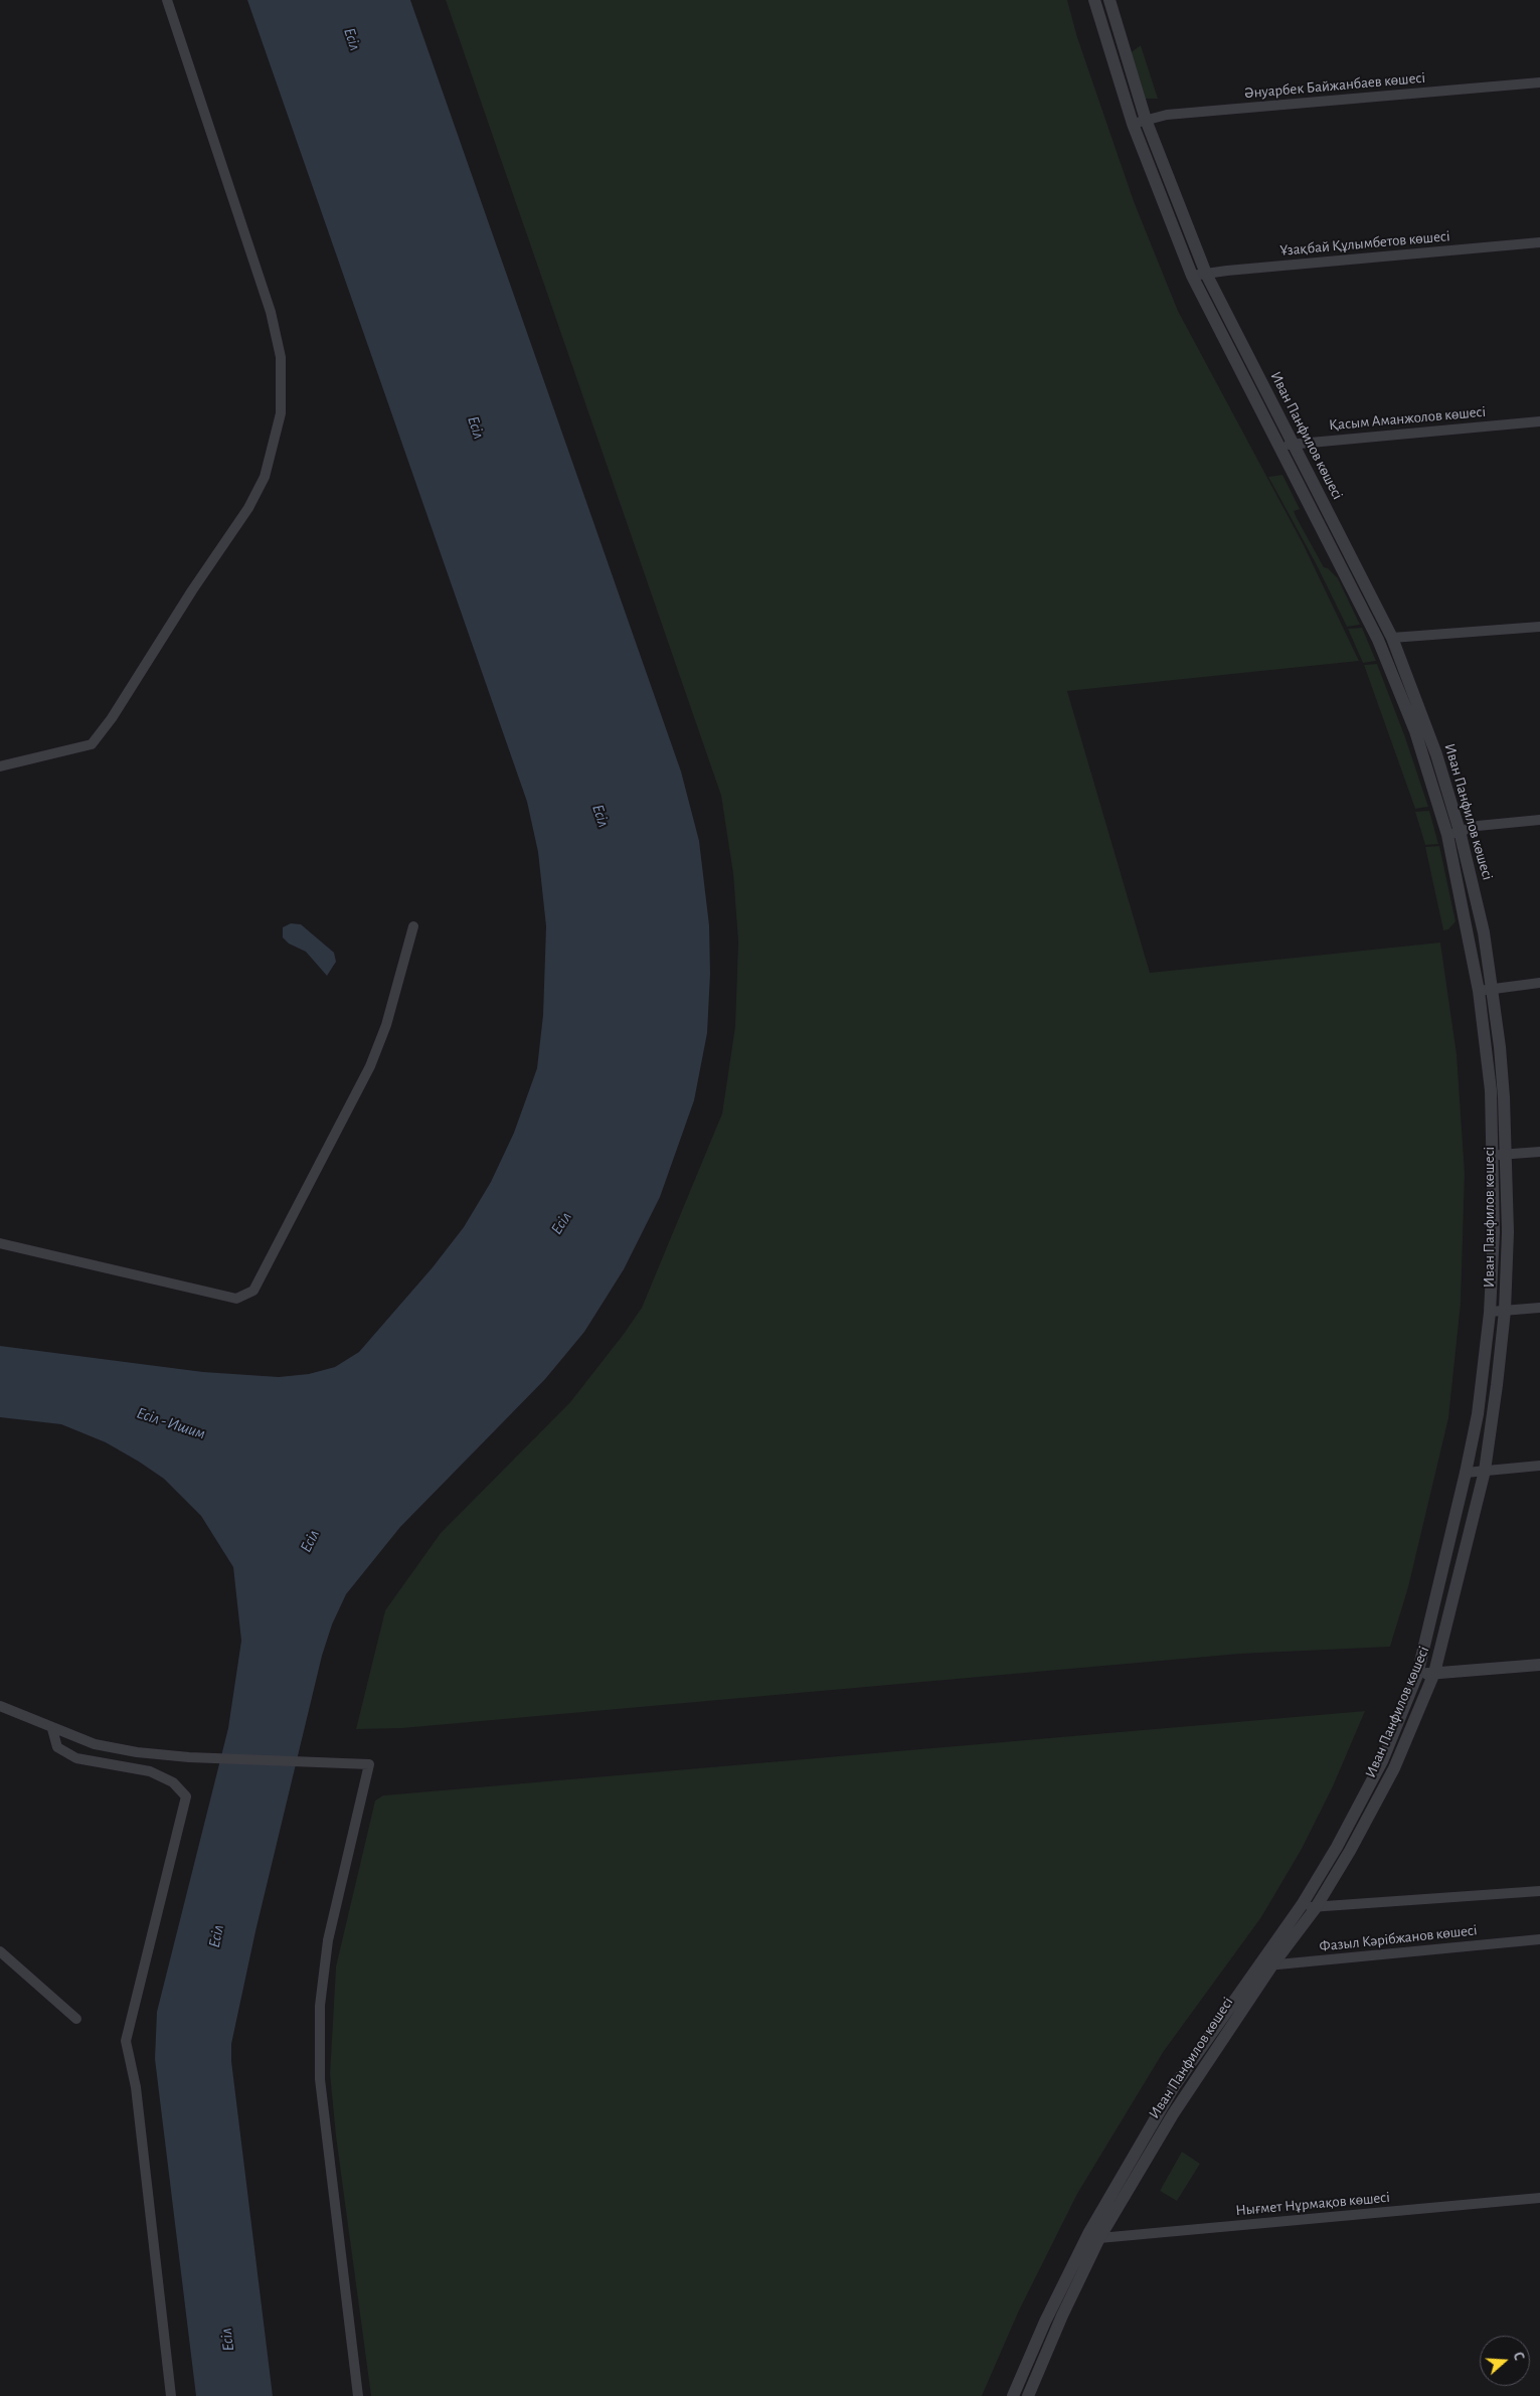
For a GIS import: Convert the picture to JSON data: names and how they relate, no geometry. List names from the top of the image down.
{
  "streets": {
    "street": [
      "Әнуарбек Байжанбаев көшесі",
      "Ұзақбай Құлымбетов көшесі",
      "Қасым Аманжолов көшесі",
      "Иван Панфилов көшесі",
      "Фазыл Кәрібжанов көшесі",
      "Нығмет Нұрмақов көшесі"
    ]
  },
  "crossings": [
    ["Әнуарбек Байжанбаев көшесі", "Иван Панфилов көшесі"],
    ["Ұзақбай Құлымбетов көшесі", "Иван Панфилов көшесі"],
    ["Қасым Аманжолов көшесі", "Иван Панфилов көшесі"],
    ["Иван Панфилов көшесі", "Фазыл Кәрібжанов көшесі"],
    ["Иван Панфилов көшесі", "Нығмет Нұрмақов көшесі"]
  ],
  "water": ["Есіл", "Есіл - Ишим"],
  "north": "right"
}
